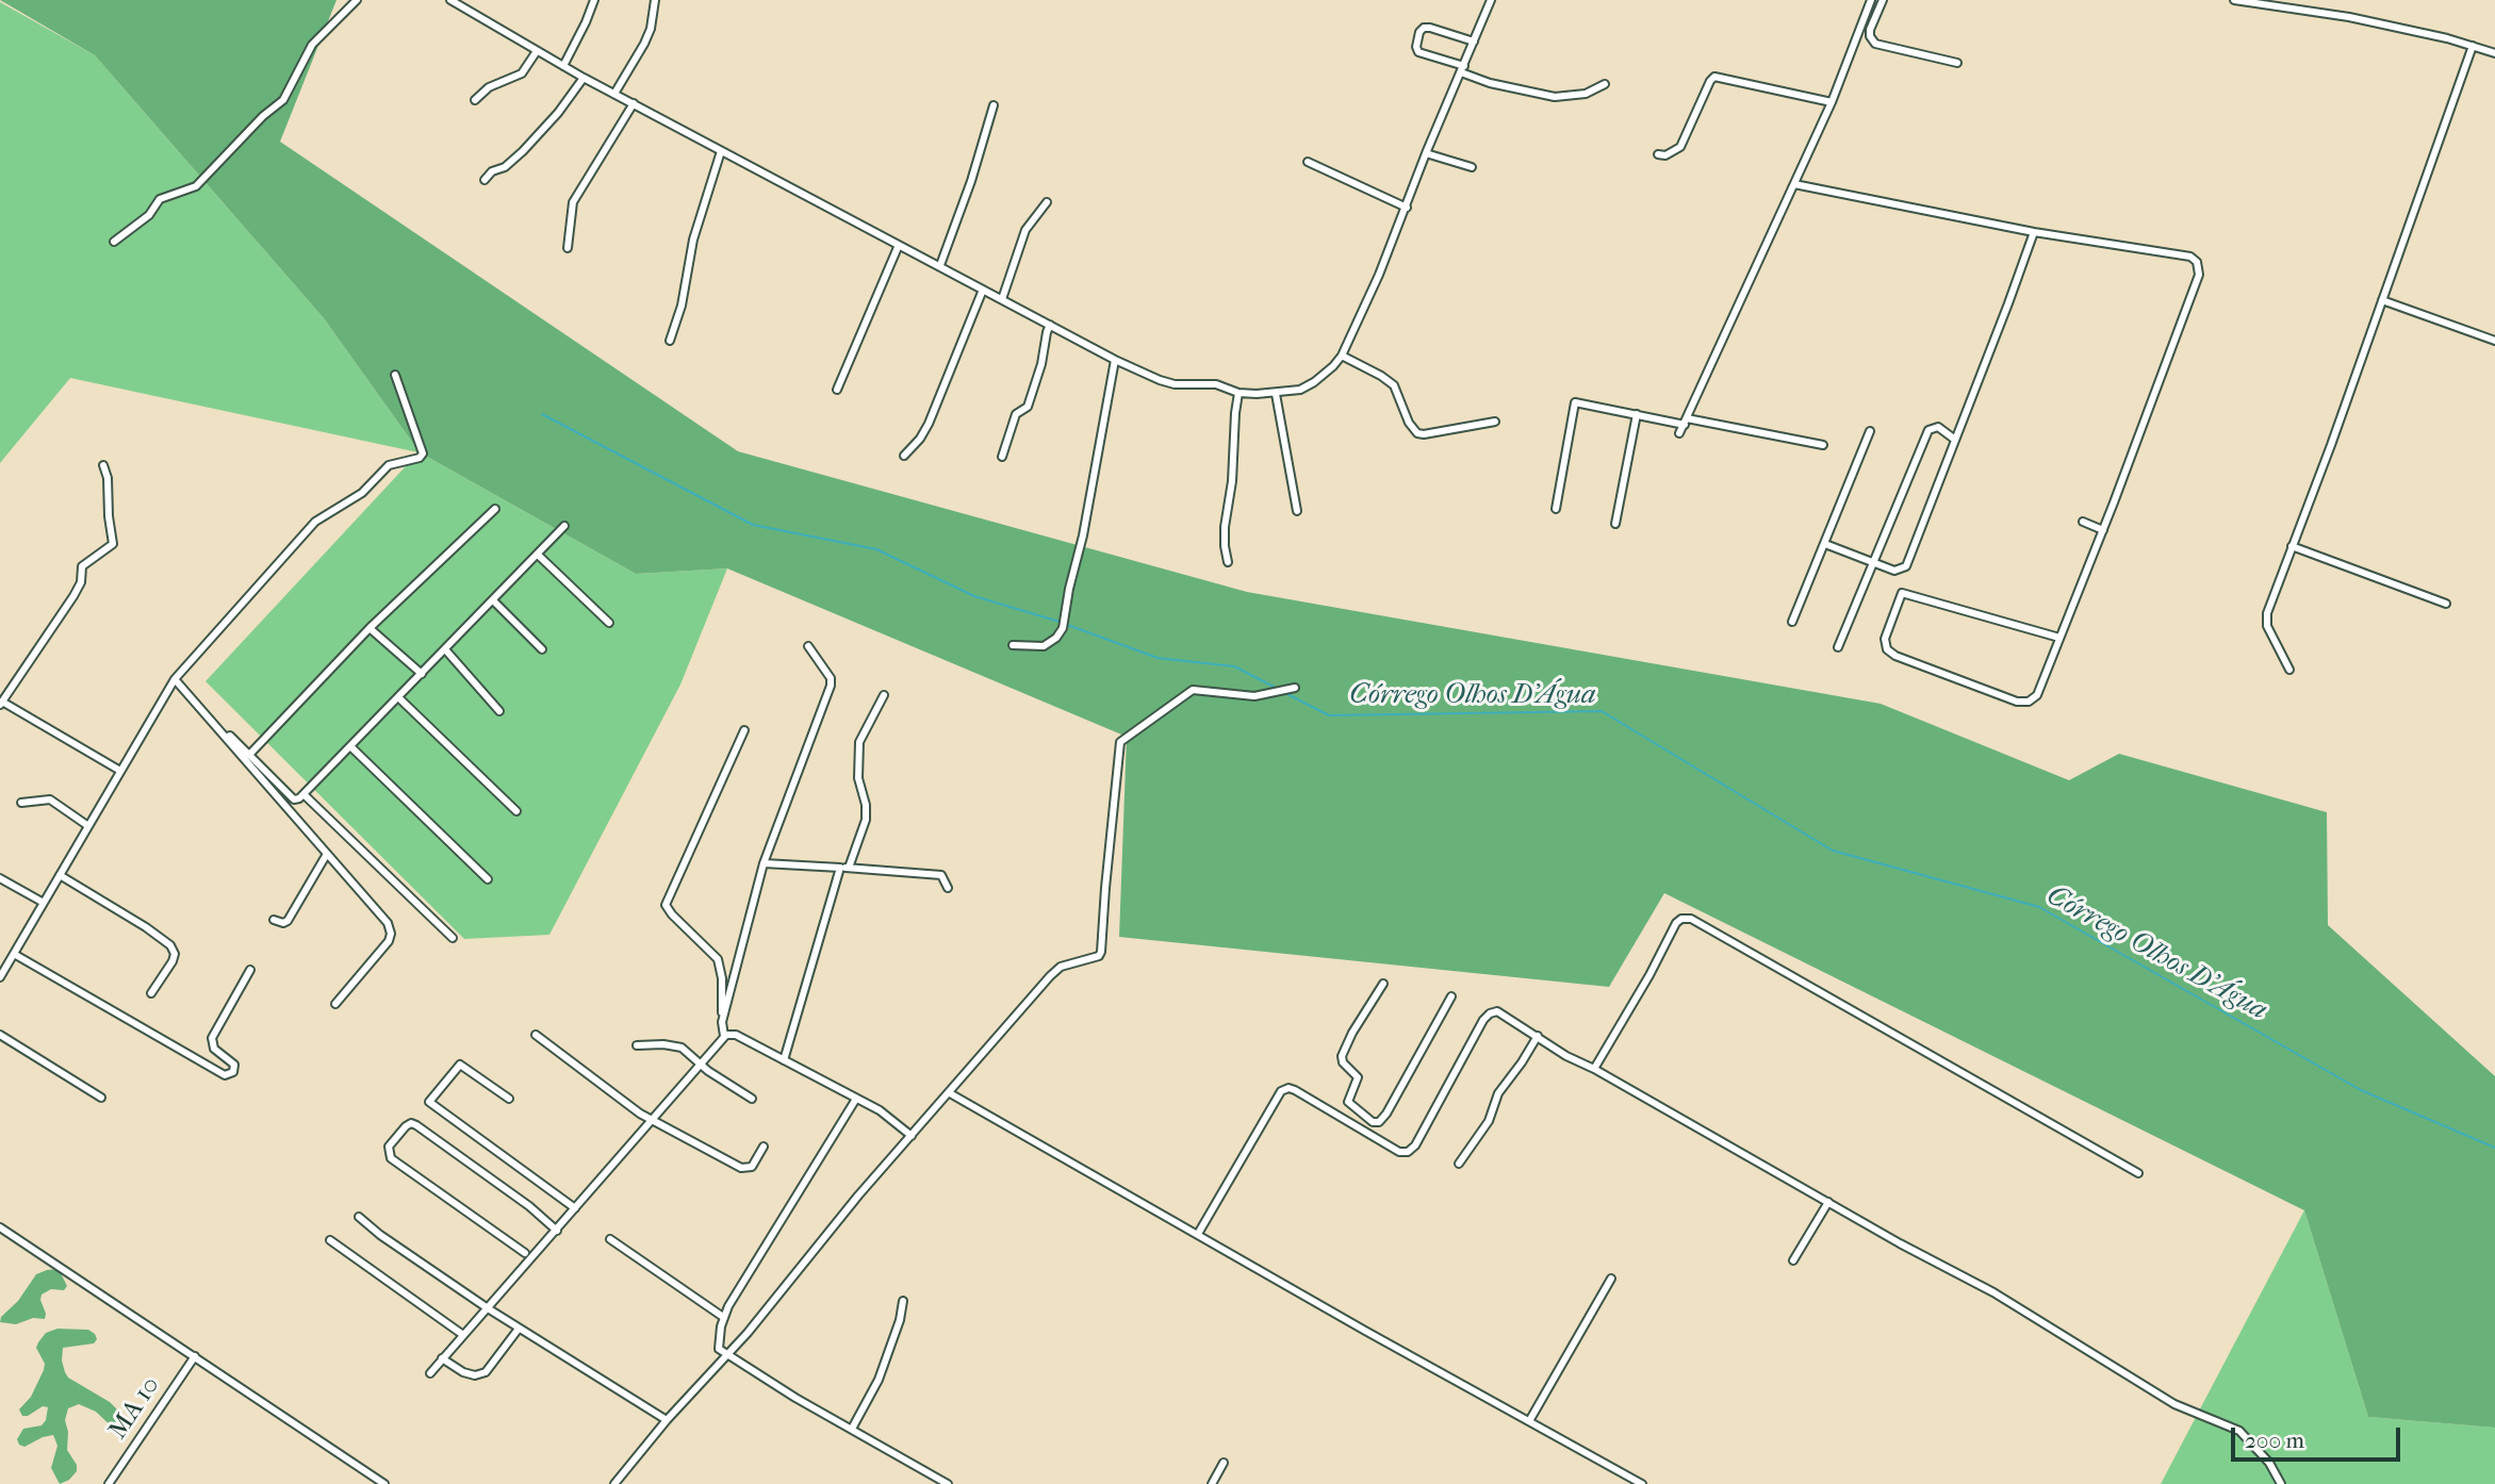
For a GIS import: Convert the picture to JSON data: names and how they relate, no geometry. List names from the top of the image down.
{
  "streets": {
    "street": ["MA 10"]
  },
  "water": ["Córrego Olhos D'Água"],
  "scale_bar": "200 m"
}
